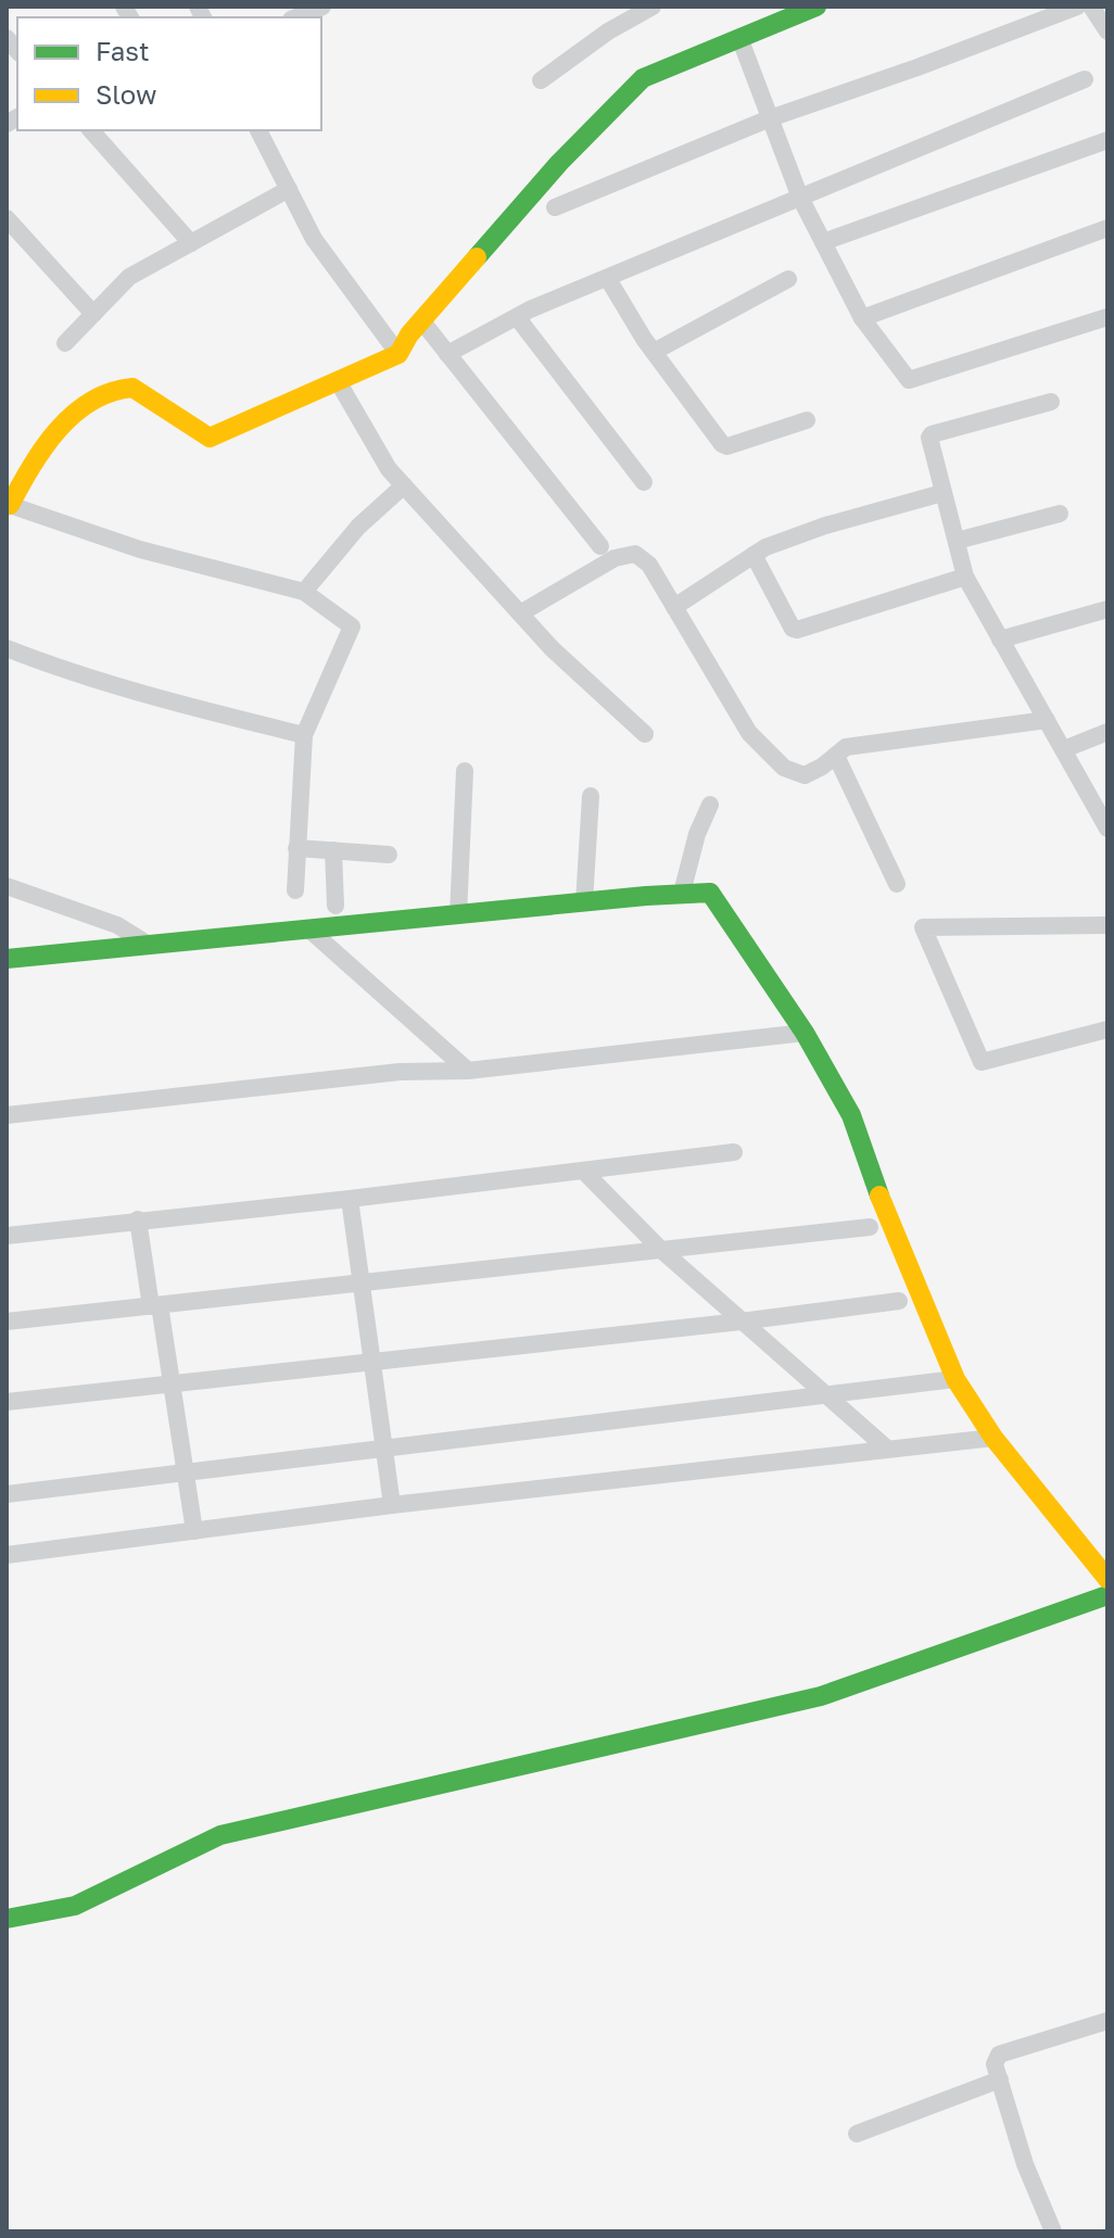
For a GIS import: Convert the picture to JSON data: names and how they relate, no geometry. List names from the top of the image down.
{
  "legend": ["Fast", "Slow"]
}
